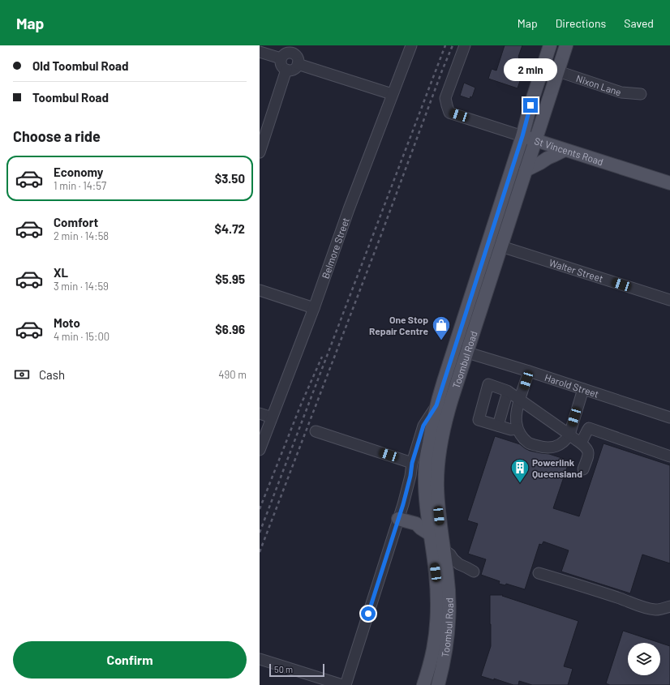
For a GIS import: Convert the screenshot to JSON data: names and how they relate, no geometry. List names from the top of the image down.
{
  "streets": {
    "main road": ["St Vincents Road", "Toombul Road"],
    "street": [
      "Nixon Lane",
      "Belmore Street",
      "Walter Street",
      "Harold Street"
    ]
  },
  "crossings": [
    ["Nixon Lane", "Toombul Road"],
    ["St Vincents Road", "Toombul Road"],
    ["Walter Street", "Toombul Road"],
    ["Toombul Road", "Harold Street"]
  ],
  "places": {
    "shop": ["One Stop Repair Centre"],
    "building": ["Powerlink Queensland"]
  },
  "scale_bar": "50 m",
  "page": {
    "header": "Map",
    "nav": ["Map", "Directions", "Saved"],
    "banner": ["Old Toombul Road", "Toombul Road"],
    "bubble": "2 min",
    "heading": "Choose a ride",
    "list": [
      {
        "name": "Economy",
        "note": "1 min · 14:57",
        "value": "$3.50"
      },
      {
        "name": "Comfort",
        "note": "2 min · 14:58",
        "value": "$4.72"
      },
      {
        "name": "XL",
        "note": "3 min · 14:59",
        "value": "$5.95"
      },
      {
        "name": "Moto",
        "note": "4 min · 15:00",
        "value": "$6.96"
      }
    ],
    "pay": ["Cash", "490 m"],
    "buttons": "Confirm",
    "scale": "50 m"
  }
}
